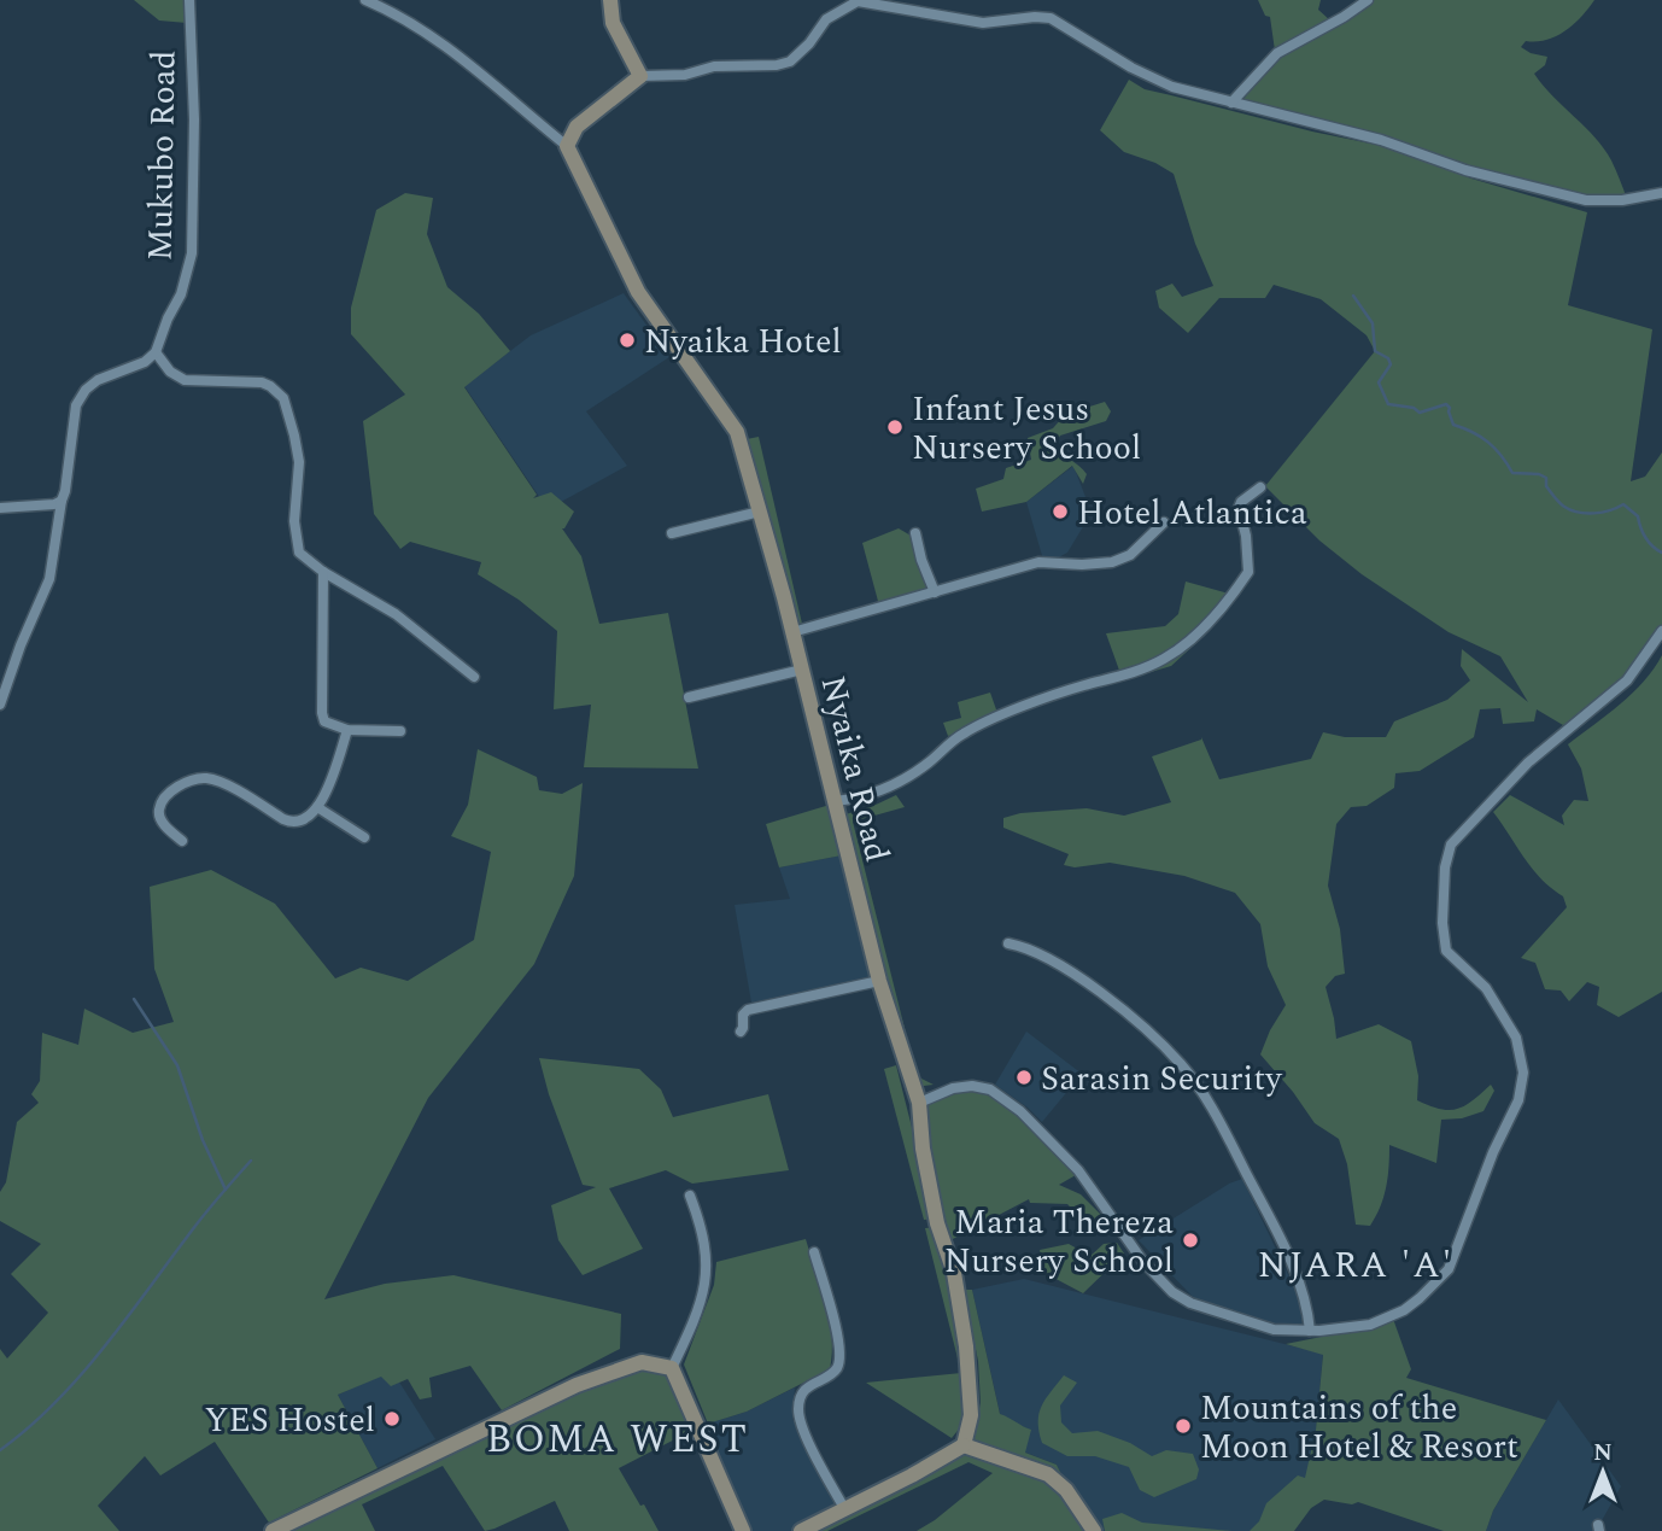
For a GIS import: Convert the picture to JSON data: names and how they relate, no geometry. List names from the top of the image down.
{
  "streets": {
    "street": ["Mukubo Road", "Nyaika Road"]
  },
  "districts": ["NJARA 'A'", "BOMA WEST"],
  "places": [
    "Nyaika Hotel",
    "Infant Jesus Nursery School",
    "Hotel Atlantica",
    "Sarasin Security",
    "Maria Thereza Nursery School",
    "YES Hostel",
    "Mountains of the Moon Hotel & Resort"
  ],
  "north": "top"
}
